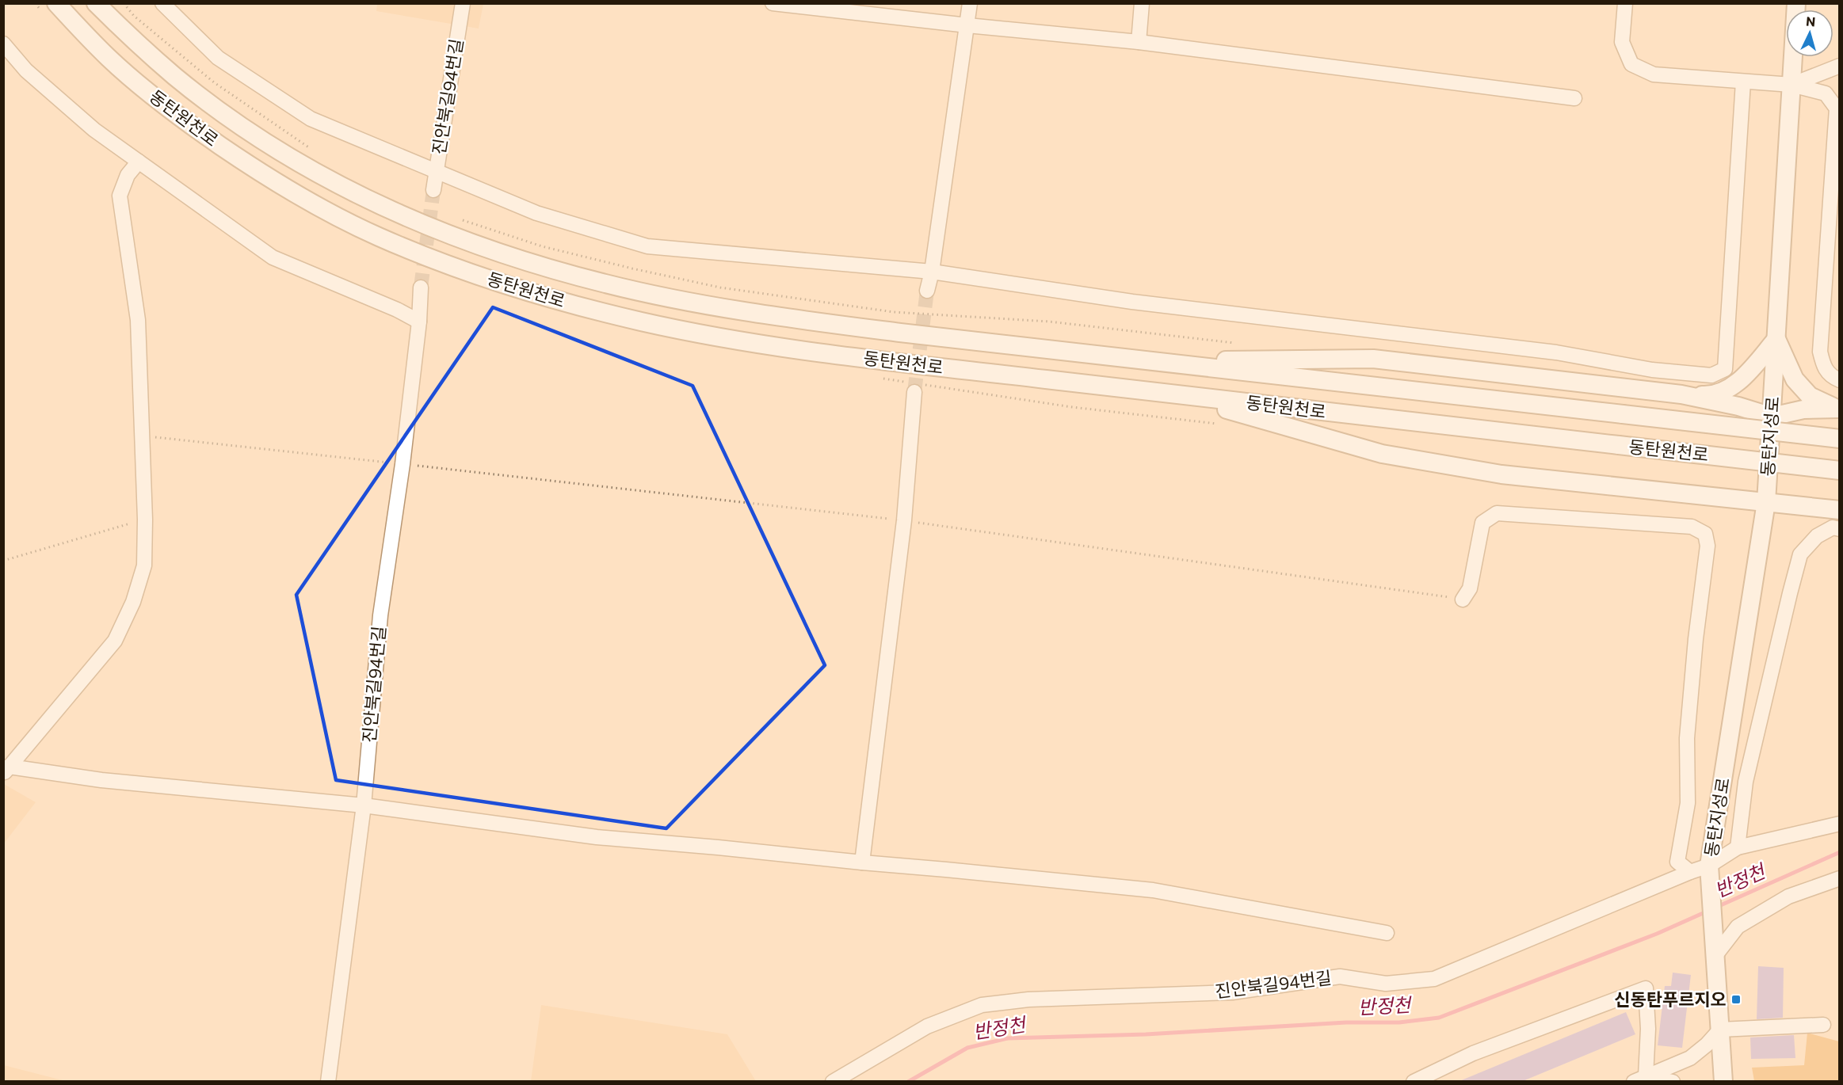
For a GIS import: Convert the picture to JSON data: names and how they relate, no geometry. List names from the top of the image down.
{
  "streets": {
    "main road": ["동탄원천로", "동탄지성로"],
    "street": ["진안북길94번길"]
  },
  "crossings": [
    ["진안북길94번길", "동탄지성로"]
  ],
  "water": ["반정천"],
  "places": {
    "transit": ["신동탄푸르지오"]
  },
  "north": "top"
}
